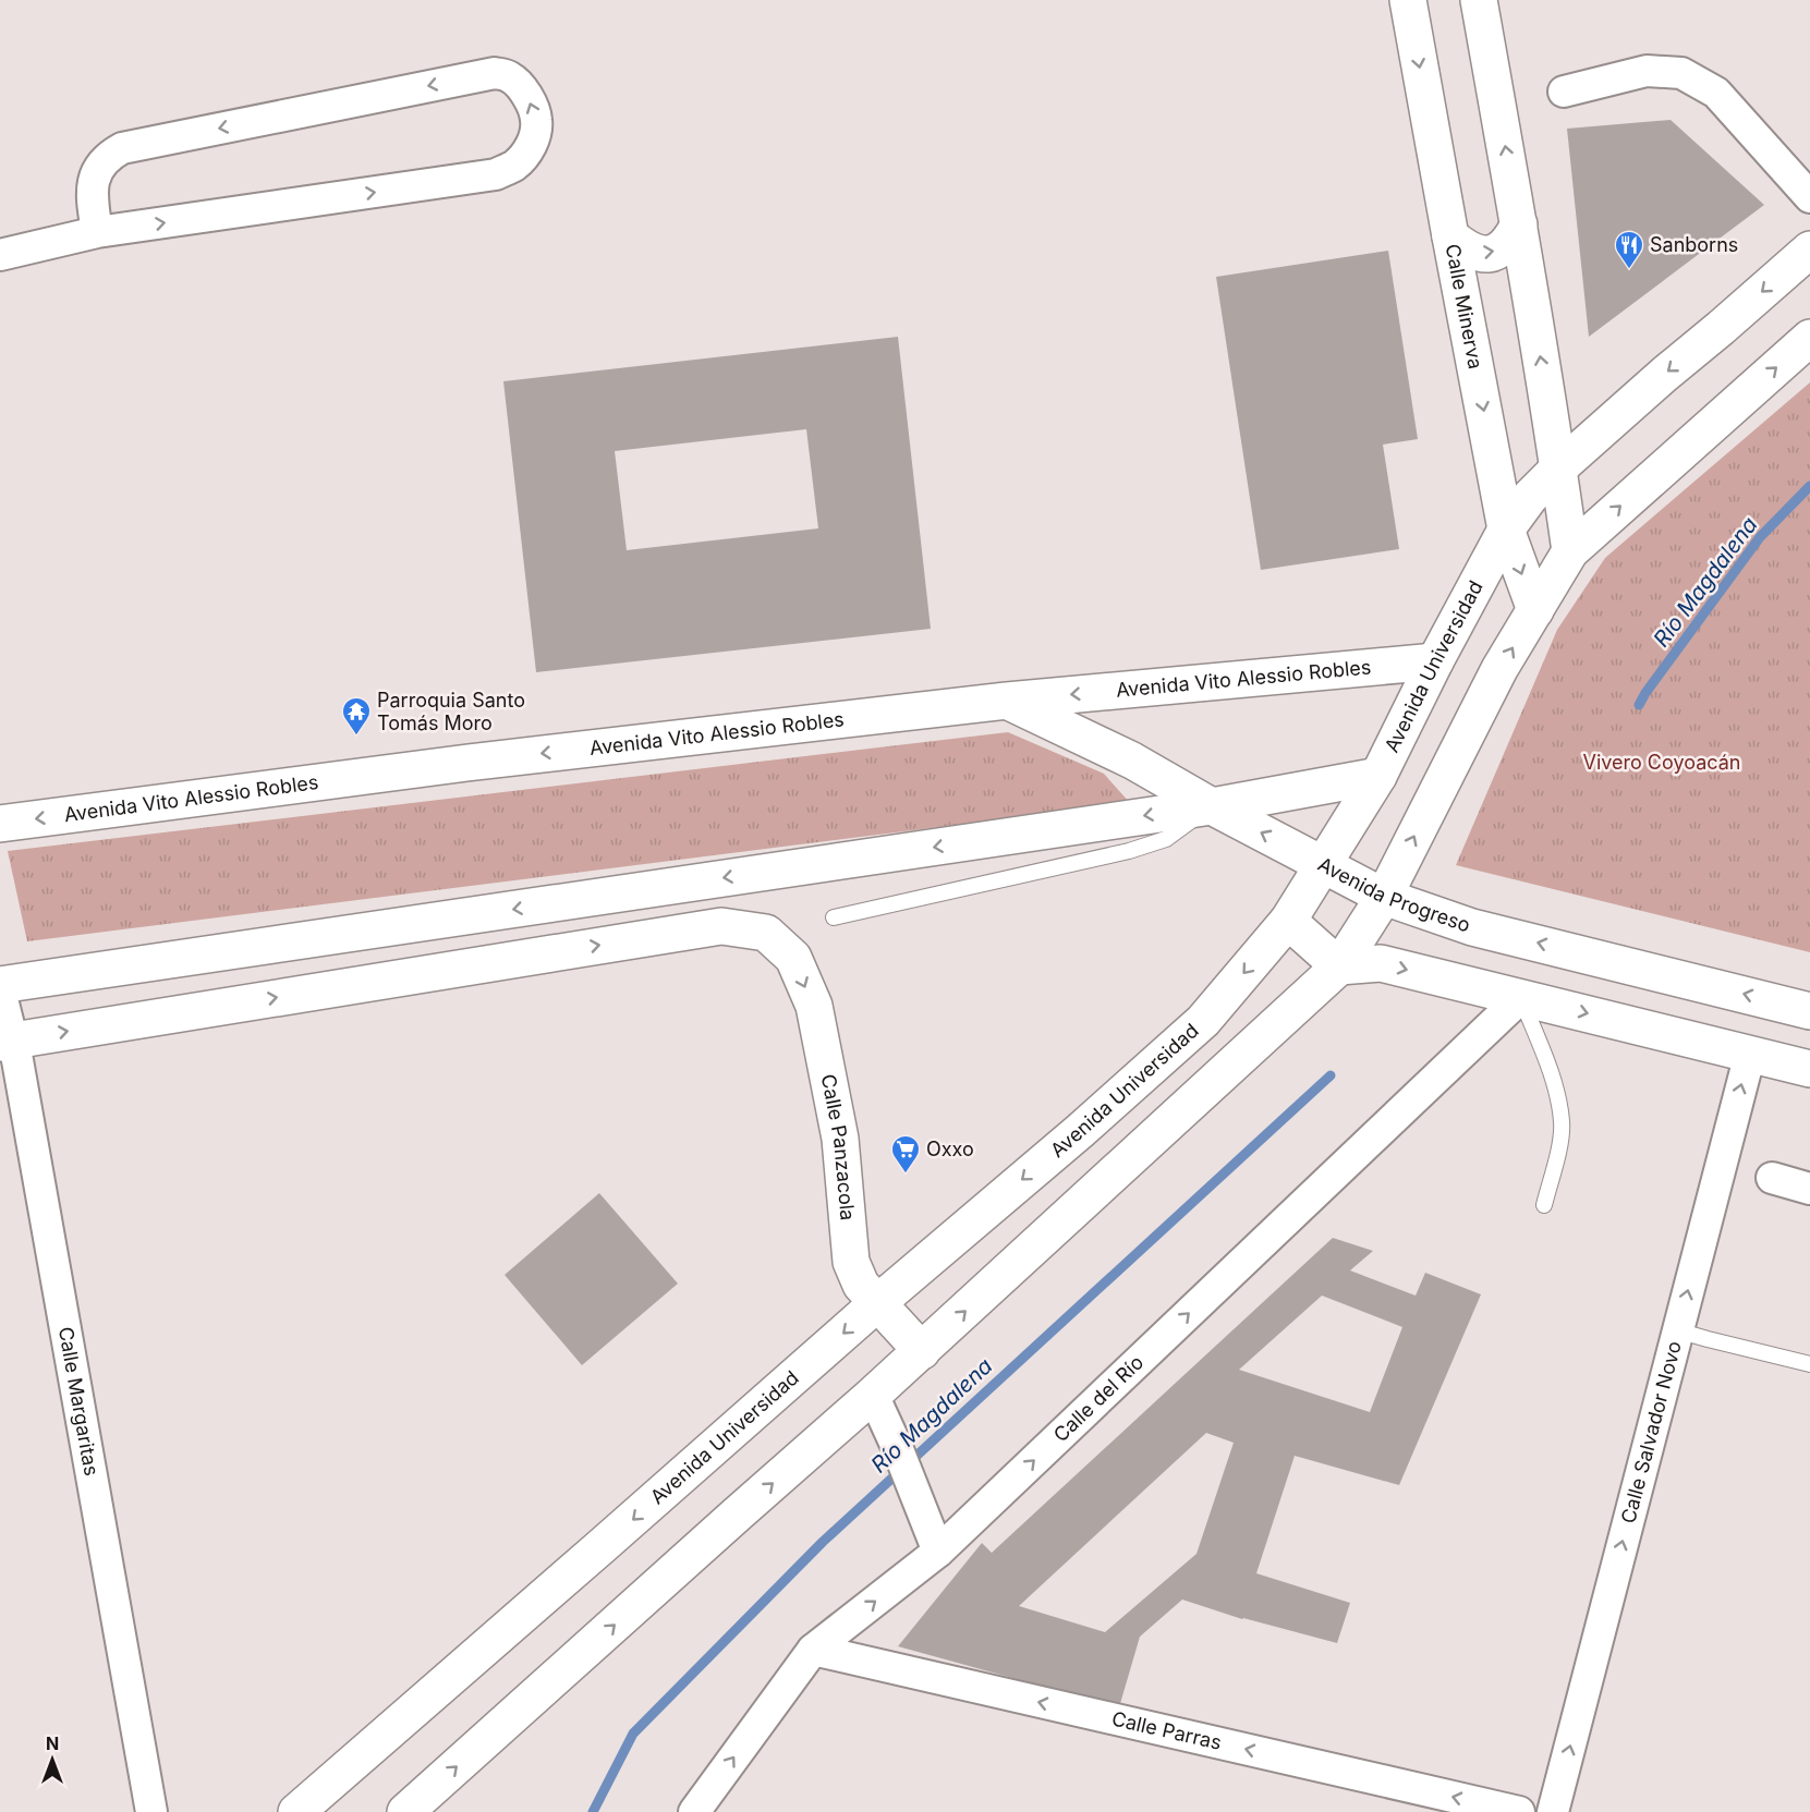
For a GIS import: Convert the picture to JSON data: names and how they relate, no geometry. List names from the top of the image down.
{
  "streets": {
    "main road": [
      "Calle Minerva",
      "Avenida Universidad",
      "Avenida Vito Alessio Robles",
      "Avenida Progreso",
      "Calle Panzacola"
    ],
    "street": [
      "Calle del Río",
      "Calle Margaritas",
      "Calle Salvador Novo",
      "Calle Parras"
    ]
  },
  "crossings": [
    ["Calle Minerva", "Avenida Universidad"],
    ["Avenida Universidad", "Avenida Vito Alessio Robles"],
    ["Avenida Universidad", "Avenida Progreso"],
    ["Avenida Universidad", "Calle Panzacola"],
    ["Avenida Vito Alessio Robles", "Avenida Progreso"],
    ["Calle Panzacola", "Calle Margaritas"],
    ["Calle del Río", "Calle Parras"]
  ],
  "one_way": ["Calle del Río", "Calle Salvador Novo", "Calle Parras"],
  "water": ["Río Magdalena"],
  "parks": ["Vivero Coyoacán"],
  "places": {
    "restaurant": ["Sanborns"],
    "temple": ["Parroquia Santo Tomás Moro"],
    "supermarket": ["Oxxo"]
  },
  "north": "top"
}
